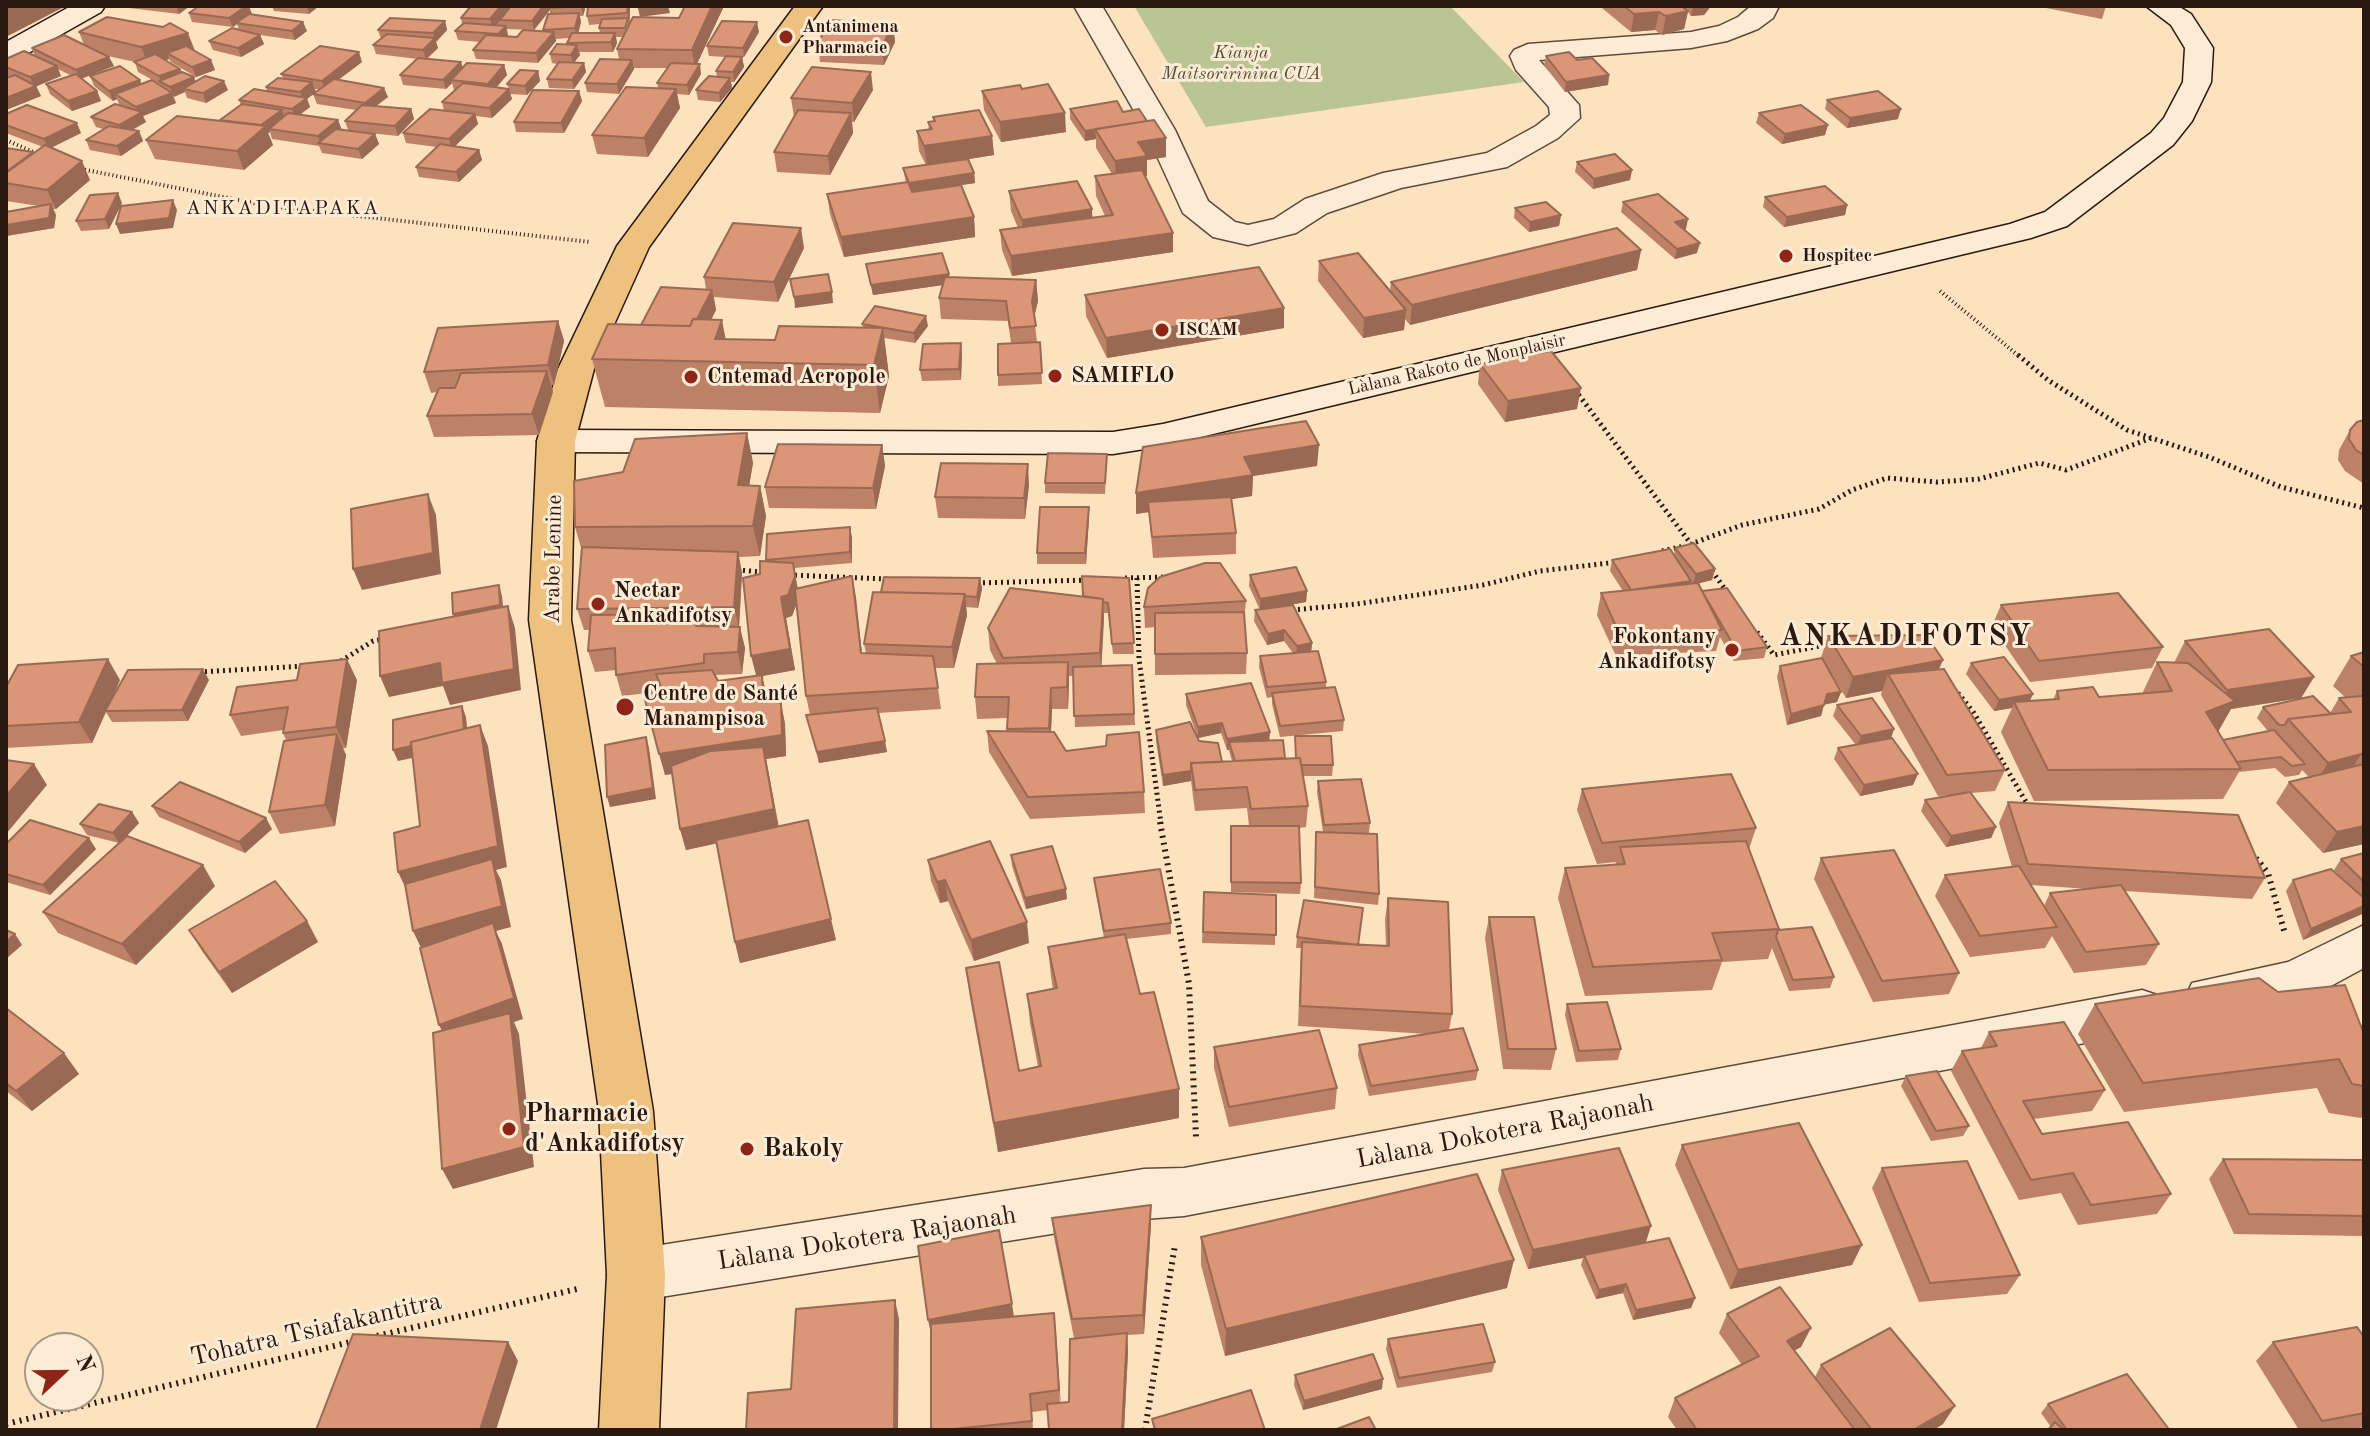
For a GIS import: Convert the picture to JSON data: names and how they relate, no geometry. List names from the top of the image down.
{
  "streets": {
    "main road": ["Arabe Lenine"],
    "street": ["Làlana Rakoto de Monplaisir", "Làlana Dokotera Rajaonah"],
    "path": ["Tohatra Tsiafakantitra"]
  },
  "crossings": [
    ["Làlana Rakoto de Monplaisir", "Arabe Lenine"],
    ["Arabe Lenine", "Làlana Dokotera Rajaonah"],
    ["Arabe Lenine", "Tohatra Tsiafakantitra"],
    ["Làlana Dokotera Rajaonah", "Tohatra Tsiafakantitra"]
  ],
  "districts": ["ANKADITAPAKA", "ANKADIFOTSY"],
  "parks": ["Kianja Maitsoririnina CUA"],
  "places": [
    "Antanimena Pharmacie",
    "Hospitec",
    "ISCAM",
    "SAMIFLO",
    "Cntemad Acropole",
    "Nectar Ankadifotsy",
    "Fokontany Ankadifotsy",
    "Centre de Santé Manampisoa",
    "Pharmacie d'Ankadifotsy",
    "Bakoly"
  ],
  "north": "right"
}
